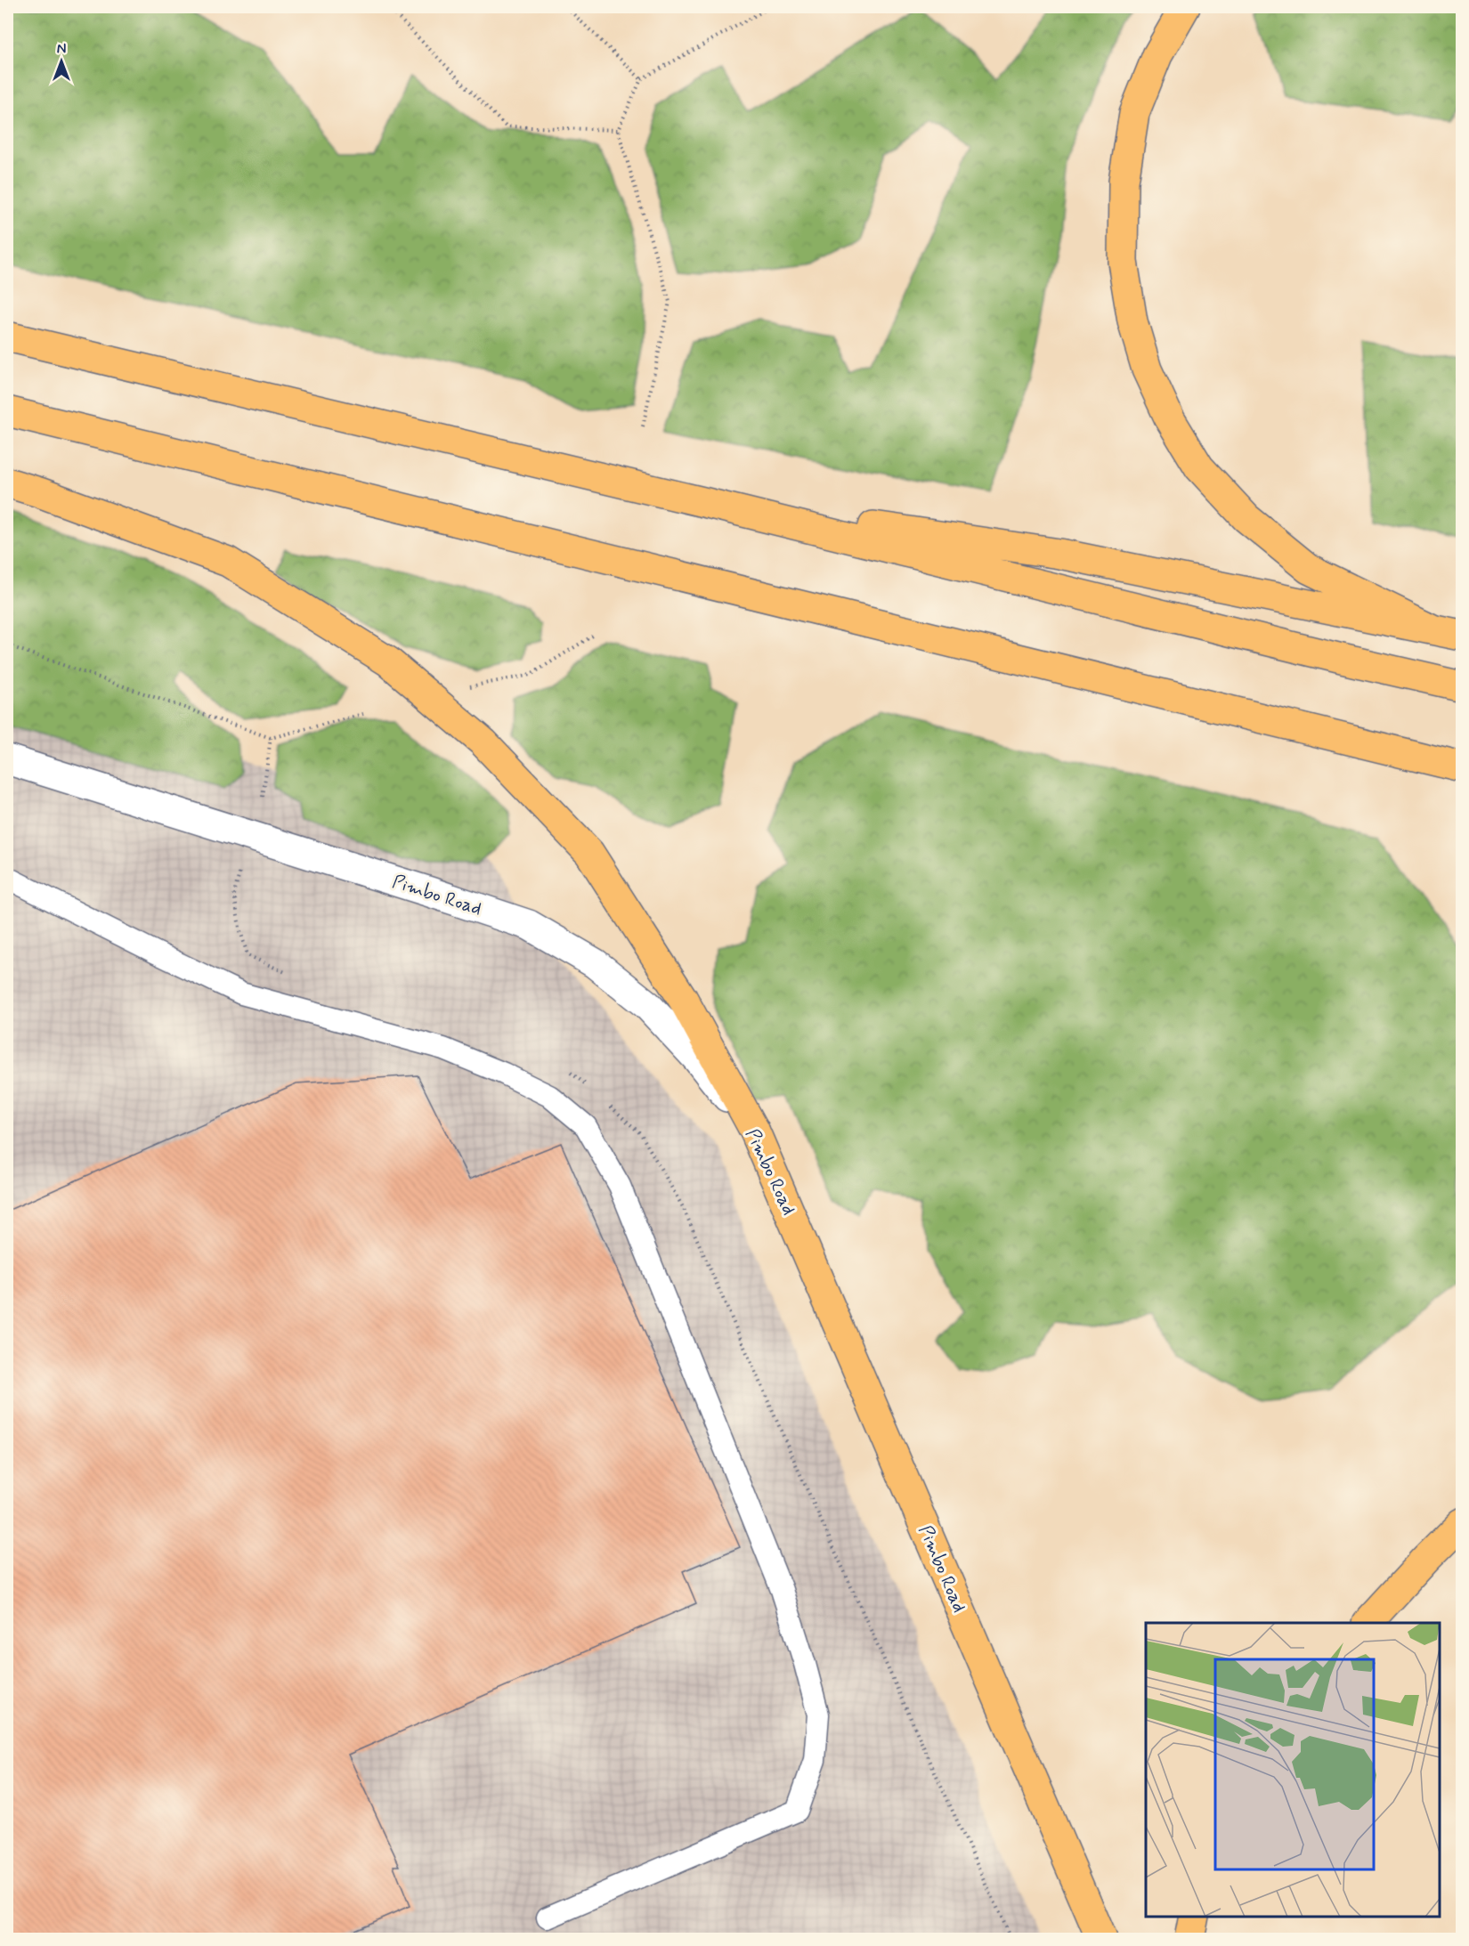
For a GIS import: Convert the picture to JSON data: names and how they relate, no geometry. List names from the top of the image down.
{
  "streets": {
    "main road": ["Pimbo Road"]
  },
  "north": "top"
}
